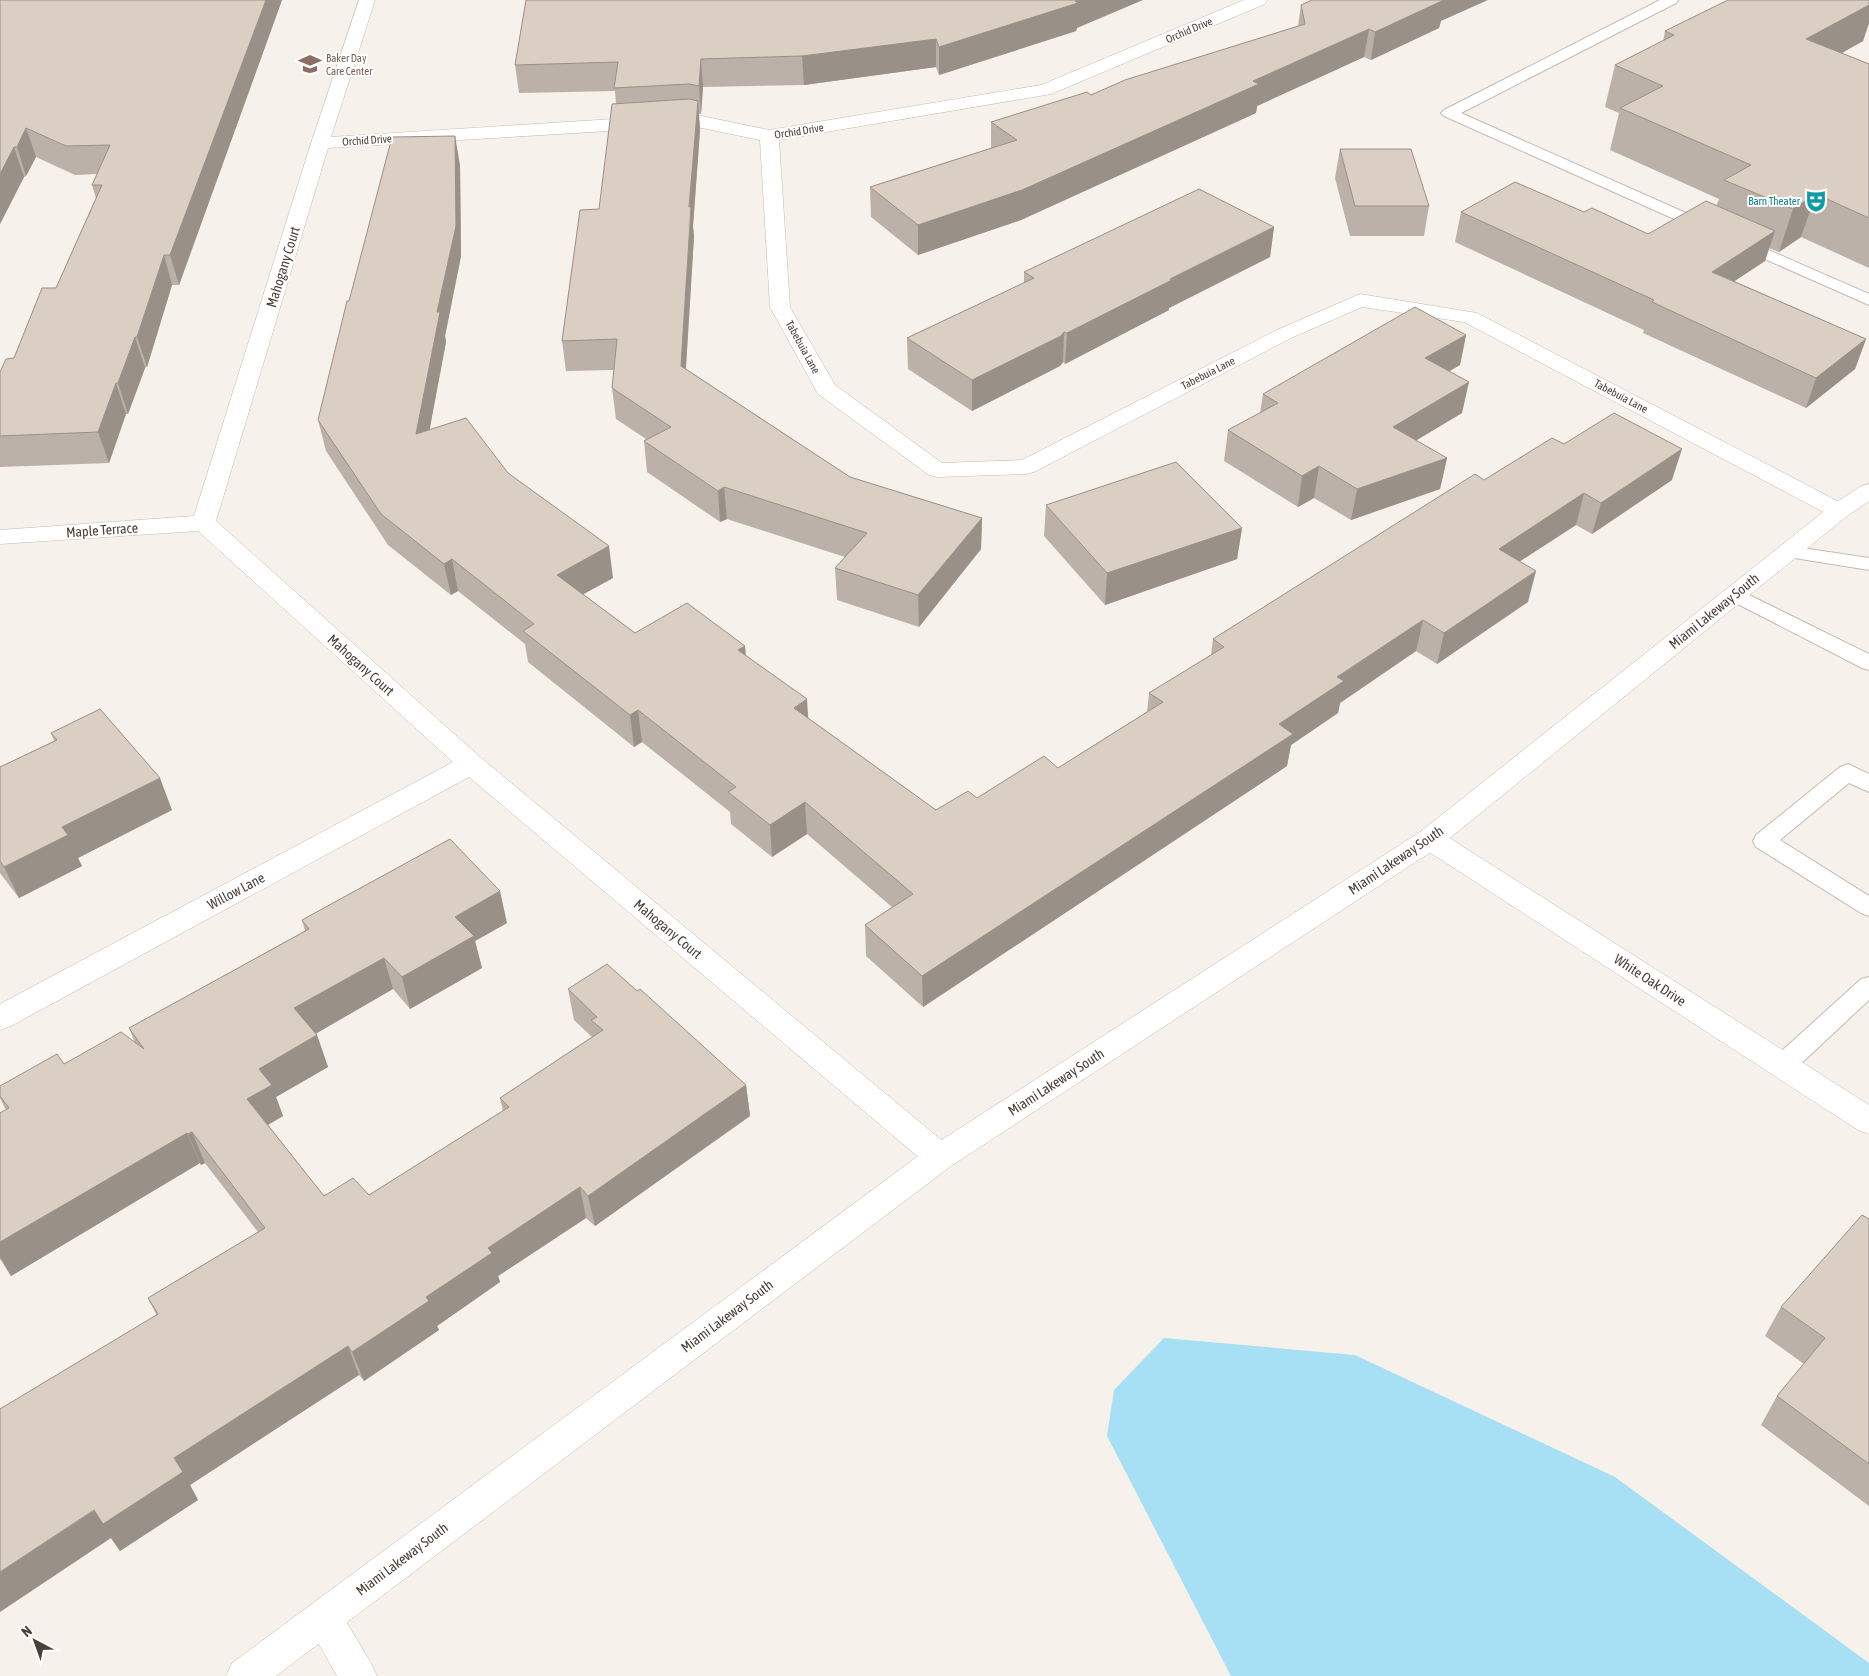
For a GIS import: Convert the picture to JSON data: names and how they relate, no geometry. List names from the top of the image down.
{
  "streets": {
    "street": [
      "Orchid Drive",
      "Mahogany Court",
      "Tabebuia Lane",
      "Maple Terrace",
      "Miami Lakeway South",
      "Willow Lane",
      "White Oak Drive"
    ]
  },
  "crossings": [
    ["Orchid Drive", "Mahogany Court"],
    ["Orchid Drive", "Tabebuia Lane"],
    ["Mahogany Court", "Maple Terrace"],
    ["Mahogany Court", "Miami Lakeway South"],
    ["Mahogany Court", "Willow Lane"],
    ["Tabebuia Lane", "Miami Lakeway South"],
    ["Miami Lakeway South", "White Oak Drive"]
  ],
  "places": {
    "school or university": ["Baker Day Care Center"],
    "theatre": ["Barn Theater"]
  },
  "north": "top left"
}
